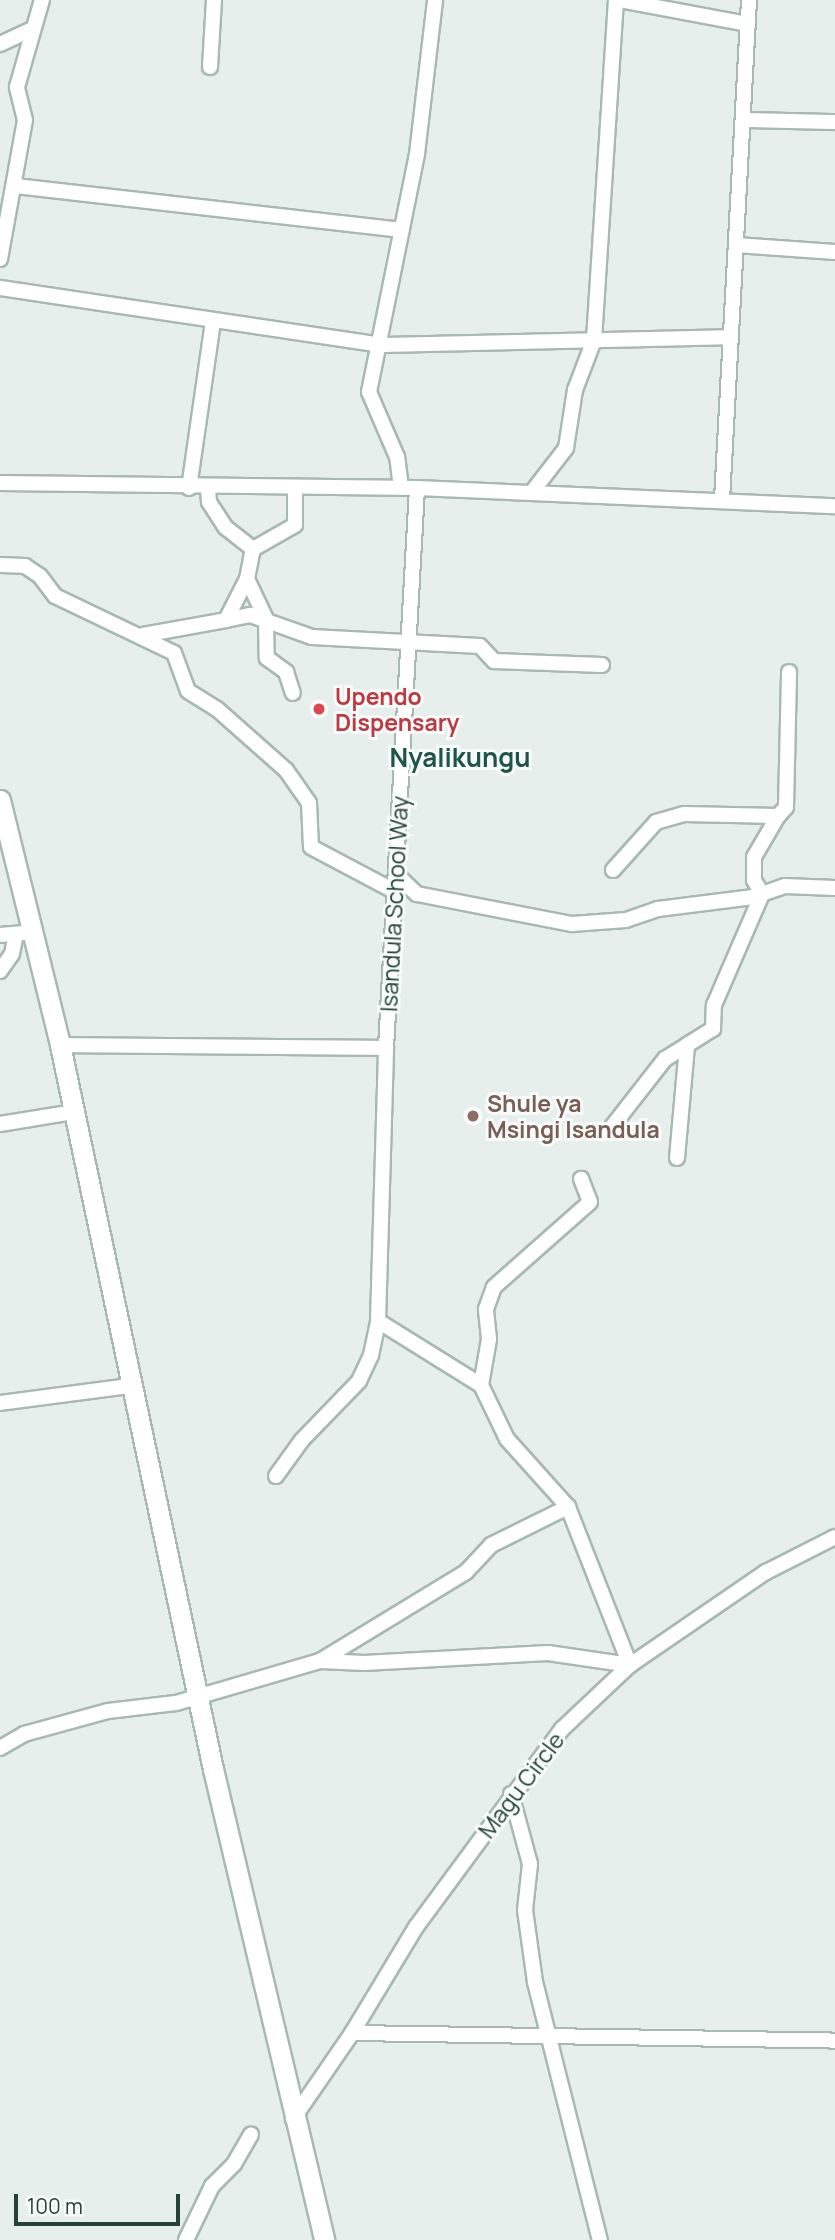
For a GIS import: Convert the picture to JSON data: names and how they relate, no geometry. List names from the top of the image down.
{
  "streets": {
    "street": ["Isandula School Way", "Magu Circle"]
  },
  "districts": ["Nyalikungu"],
  "places": ["Upendo Dispensary", "Shule ya Msingi Isandula"],
  "scale_bar": "100 m"
}
